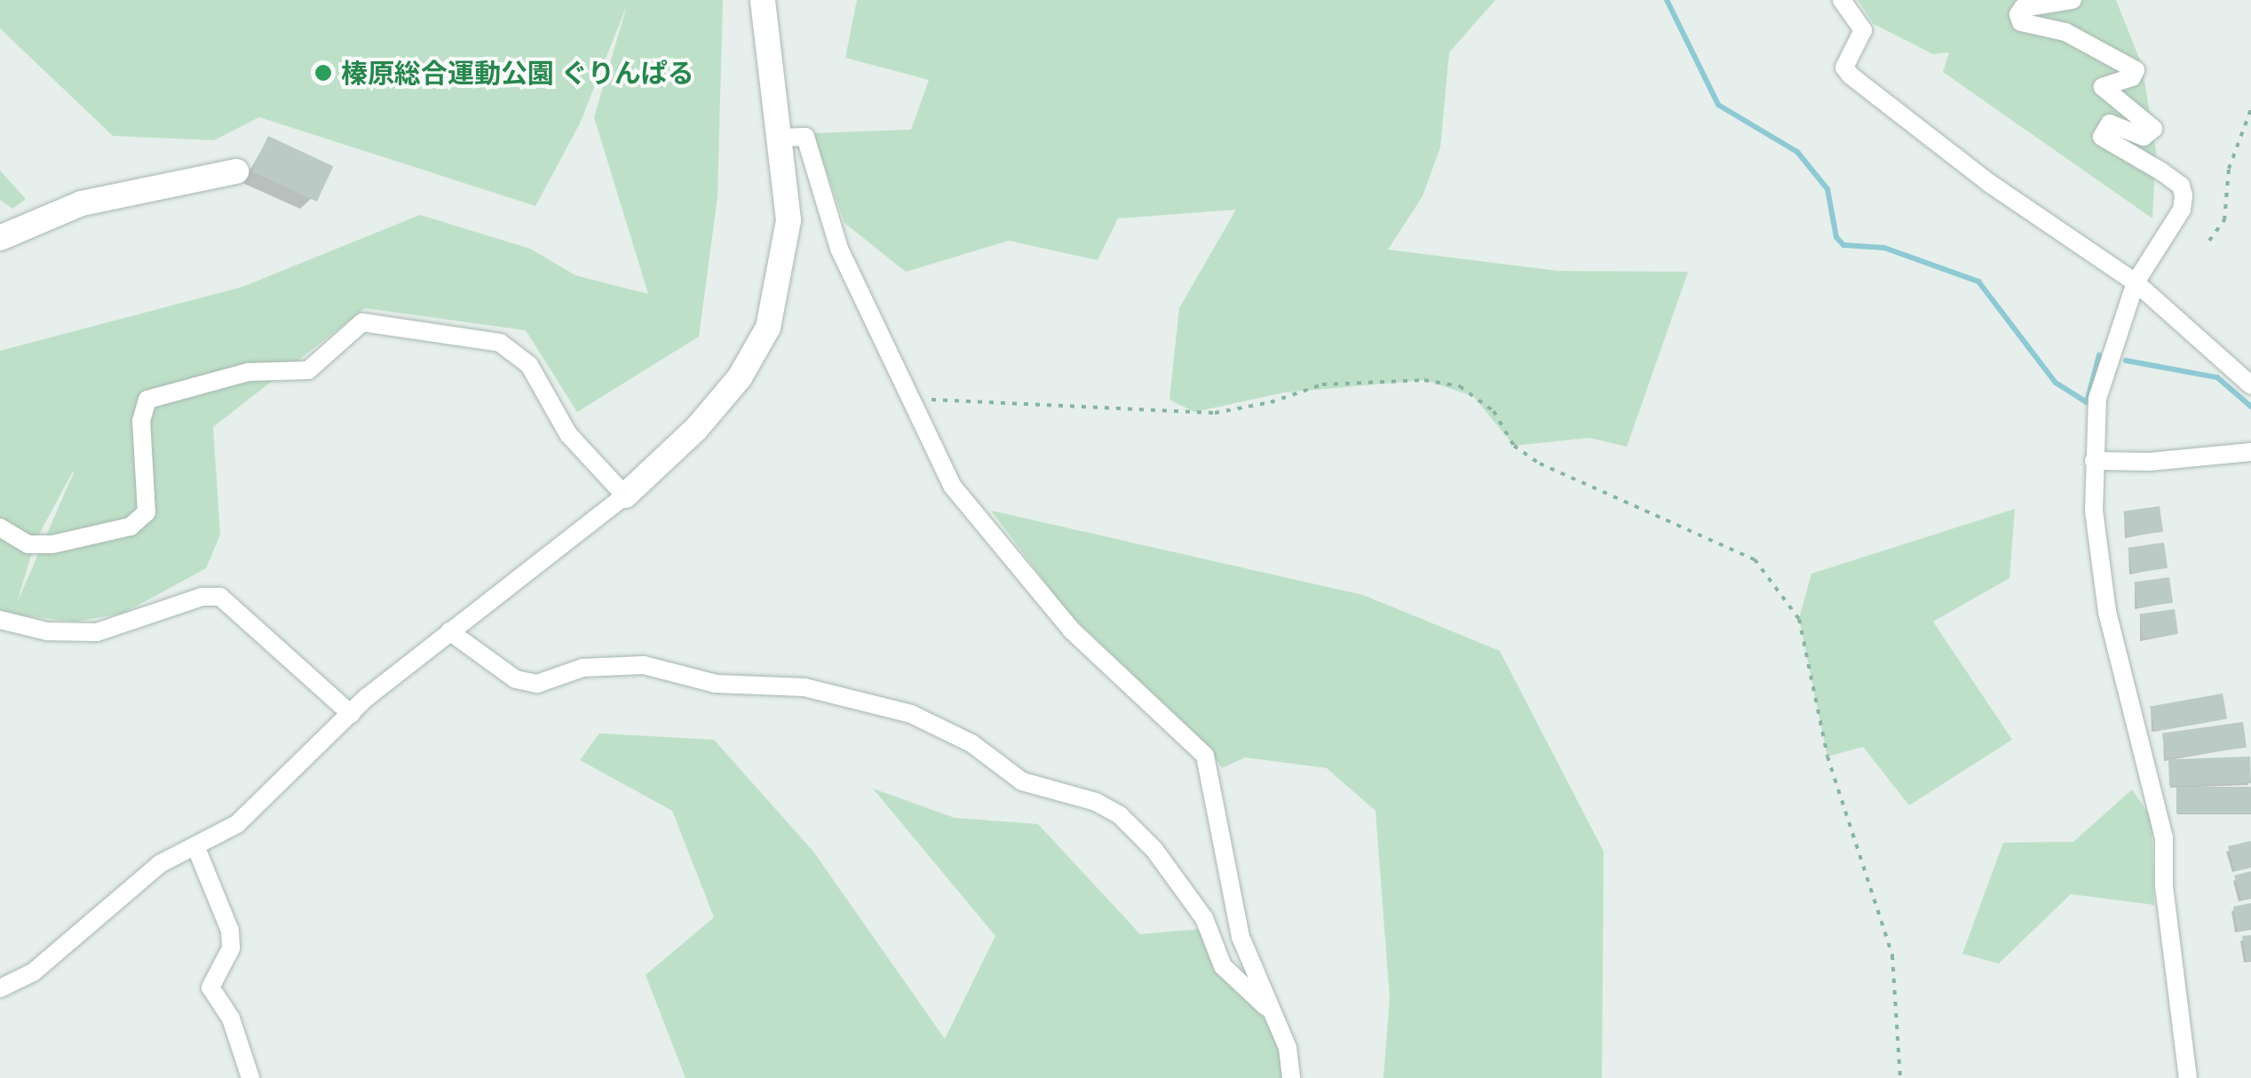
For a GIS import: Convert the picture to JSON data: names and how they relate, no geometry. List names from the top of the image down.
{
  "places": ["榛原総合運動公園 ぐりんぱる"]
}
